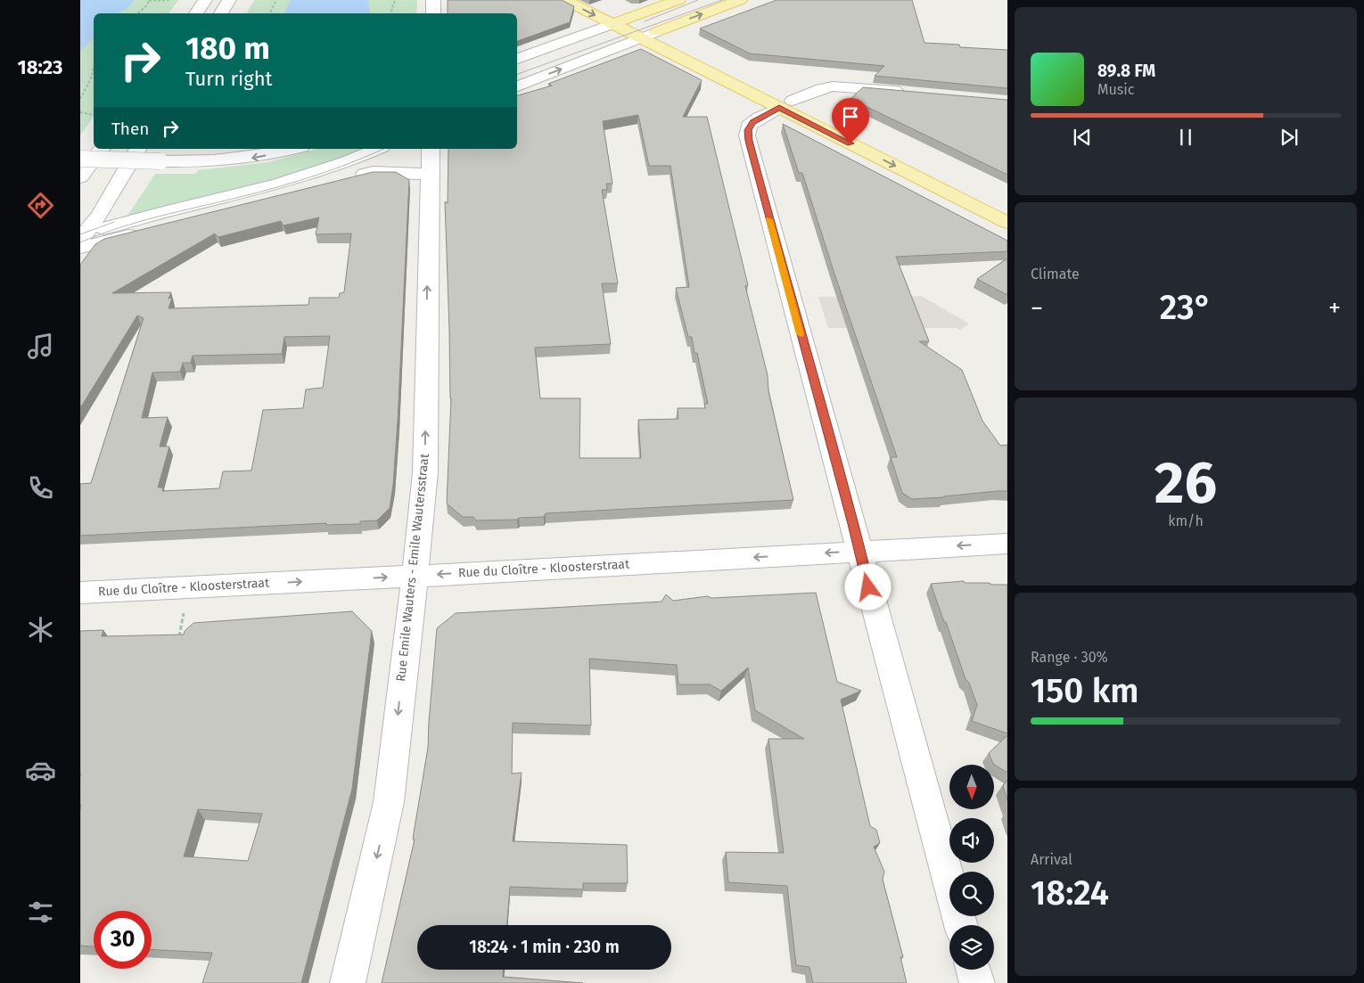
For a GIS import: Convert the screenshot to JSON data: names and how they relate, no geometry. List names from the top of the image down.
{
  "streets": {
    "street": ["Rue Emile Wauters - Emile Wautersstraat", "Rue du Cloître - Kloosterstraat"]
  },
  "crossings": [
    ["Rue Emile Wauters - Emile Wautersstraat", "Rue du Cloître - Kloosterstraat"]
  ],
  "north": "bottom",
  "page": {
    "tabs": "18:23",
    "turn": ["180 m", "Turn right"],
    "song": ["89.8 FM", "Music"],
    "then": "Then",
    "tile": [
      "Climate",
      ["26", "km/h"],
      ["Range · 30%", "150 km"],
      ["Arrival", "18:24"]
    ],
    "heat": ["−", "23°", "+"],
    "limit": "30",
    "trip": "18:24 · 1 min · 230 m"
  }
}
